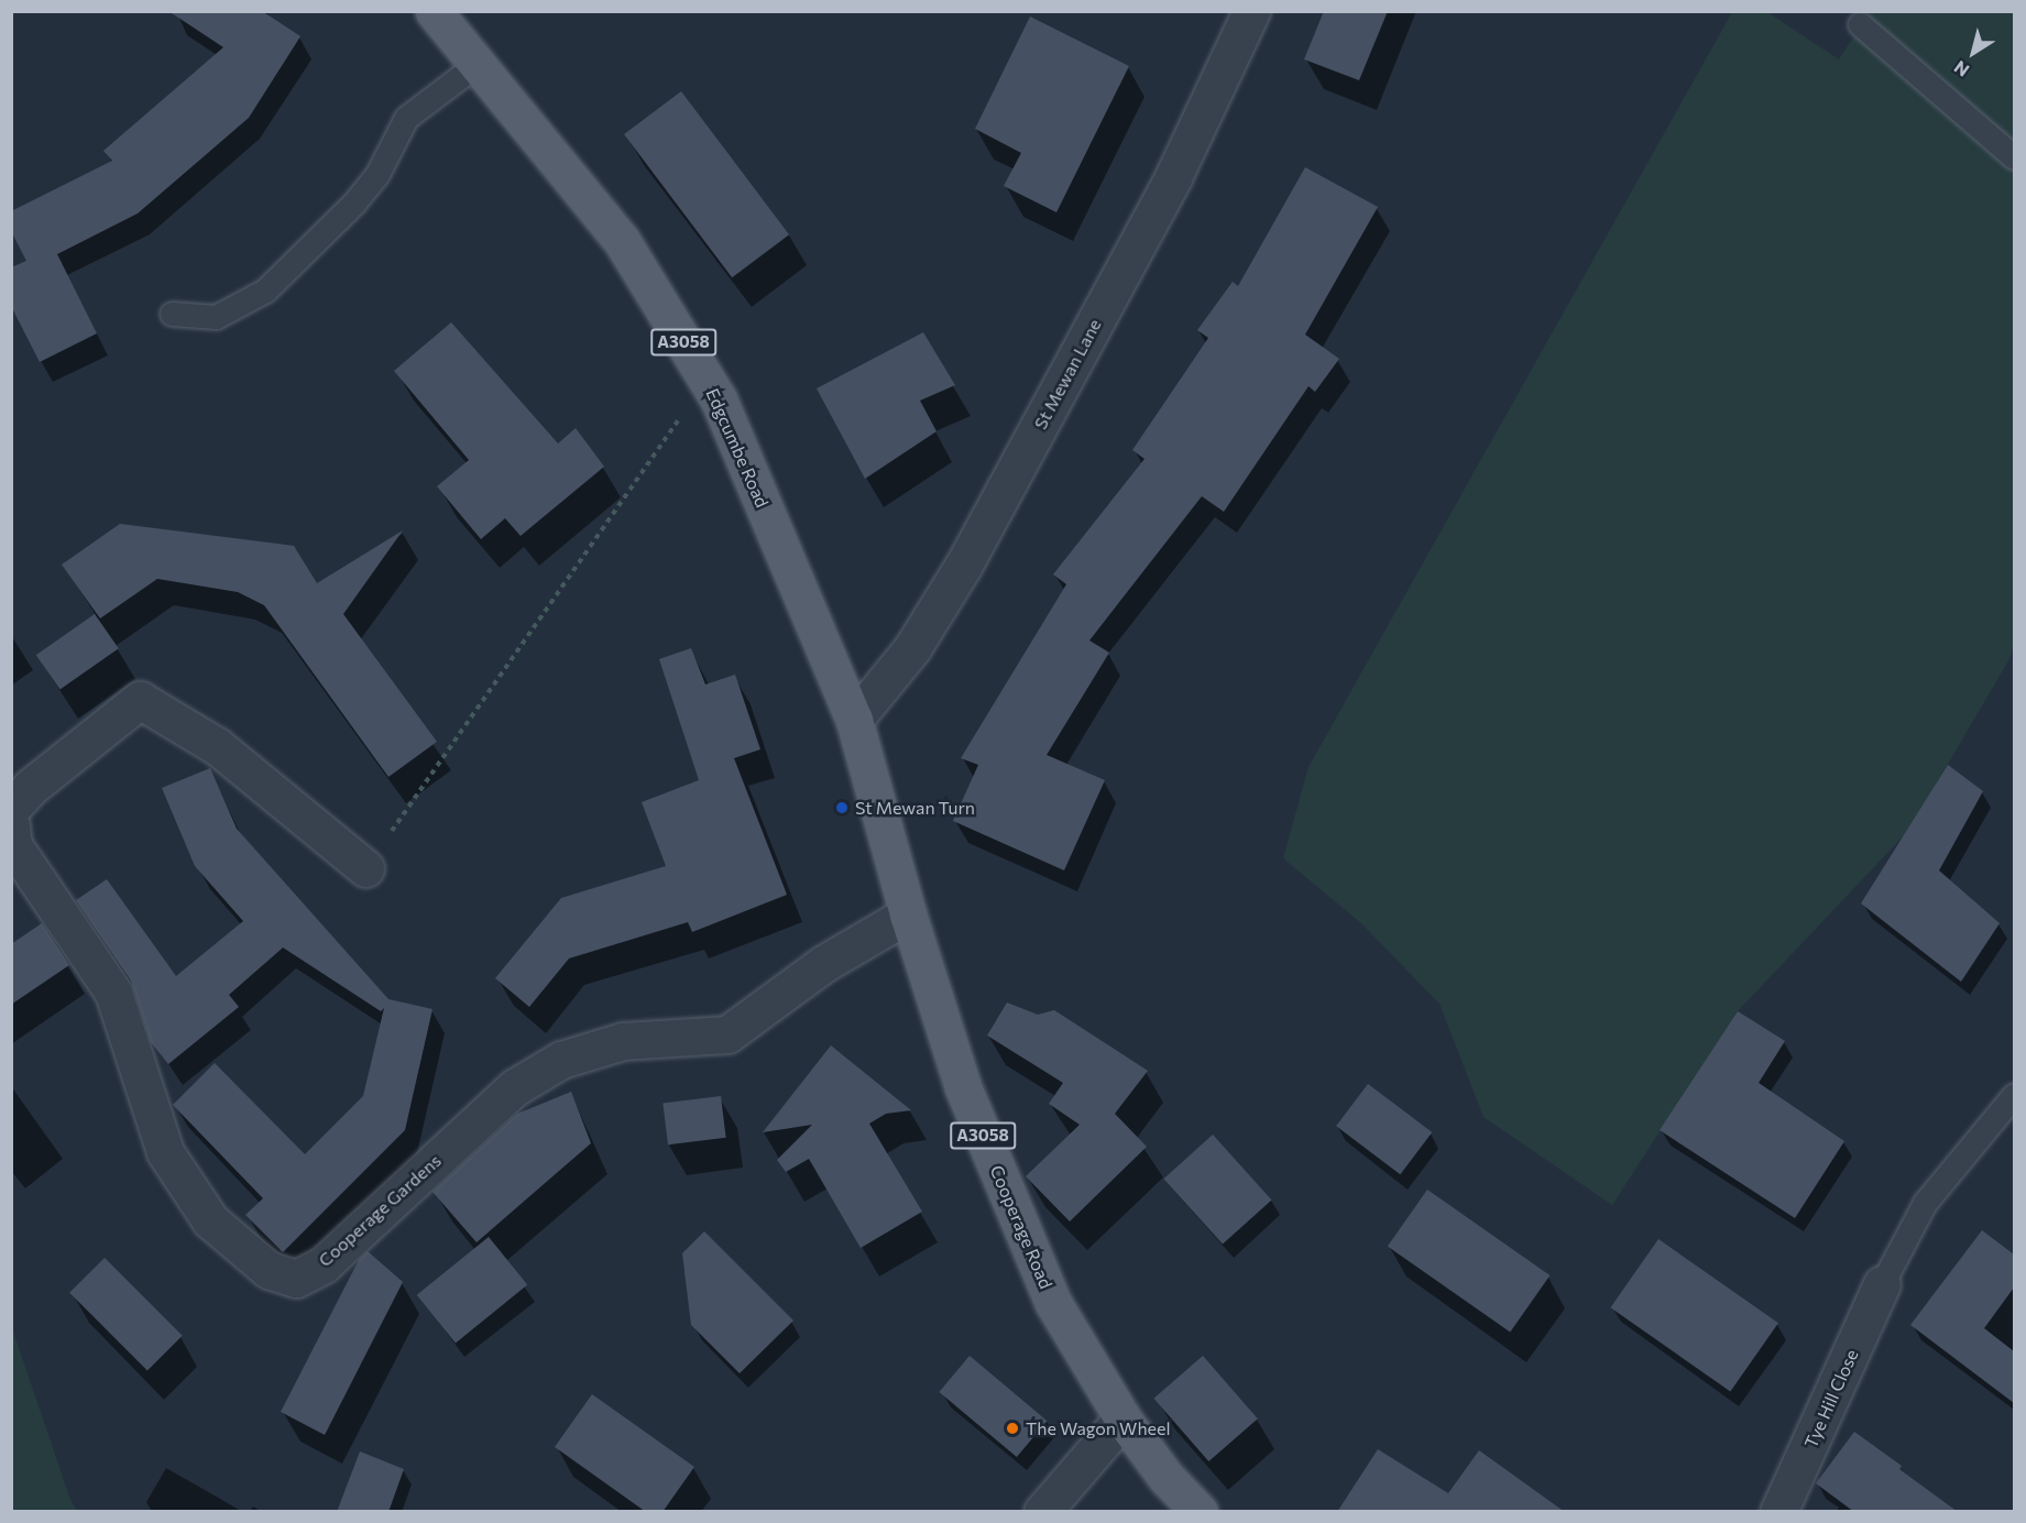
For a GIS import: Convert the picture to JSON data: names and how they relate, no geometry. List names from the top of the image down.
{
  "streets": {
    "main road": ["A3058", "Edgcumbe Road", "Cooperage Road"],
    "street": ["St Mewan Lane", "Cooperage Gardens", "Tye Hill Close"]
  },
  "crossings": [
    ["St Mewan Lane", "Edgcumbe Road"],
    ["St Mewan Lane", "Cooperage Road"],
    ["Edgcumbe Road", "Cooperage Road"],
    ["Cooperage Gardens", "Cooperage Road"]
  ],
  "places": ["St Mewan Turn", "The Wagon Wheel"],
  "north": "bottom left"
}
